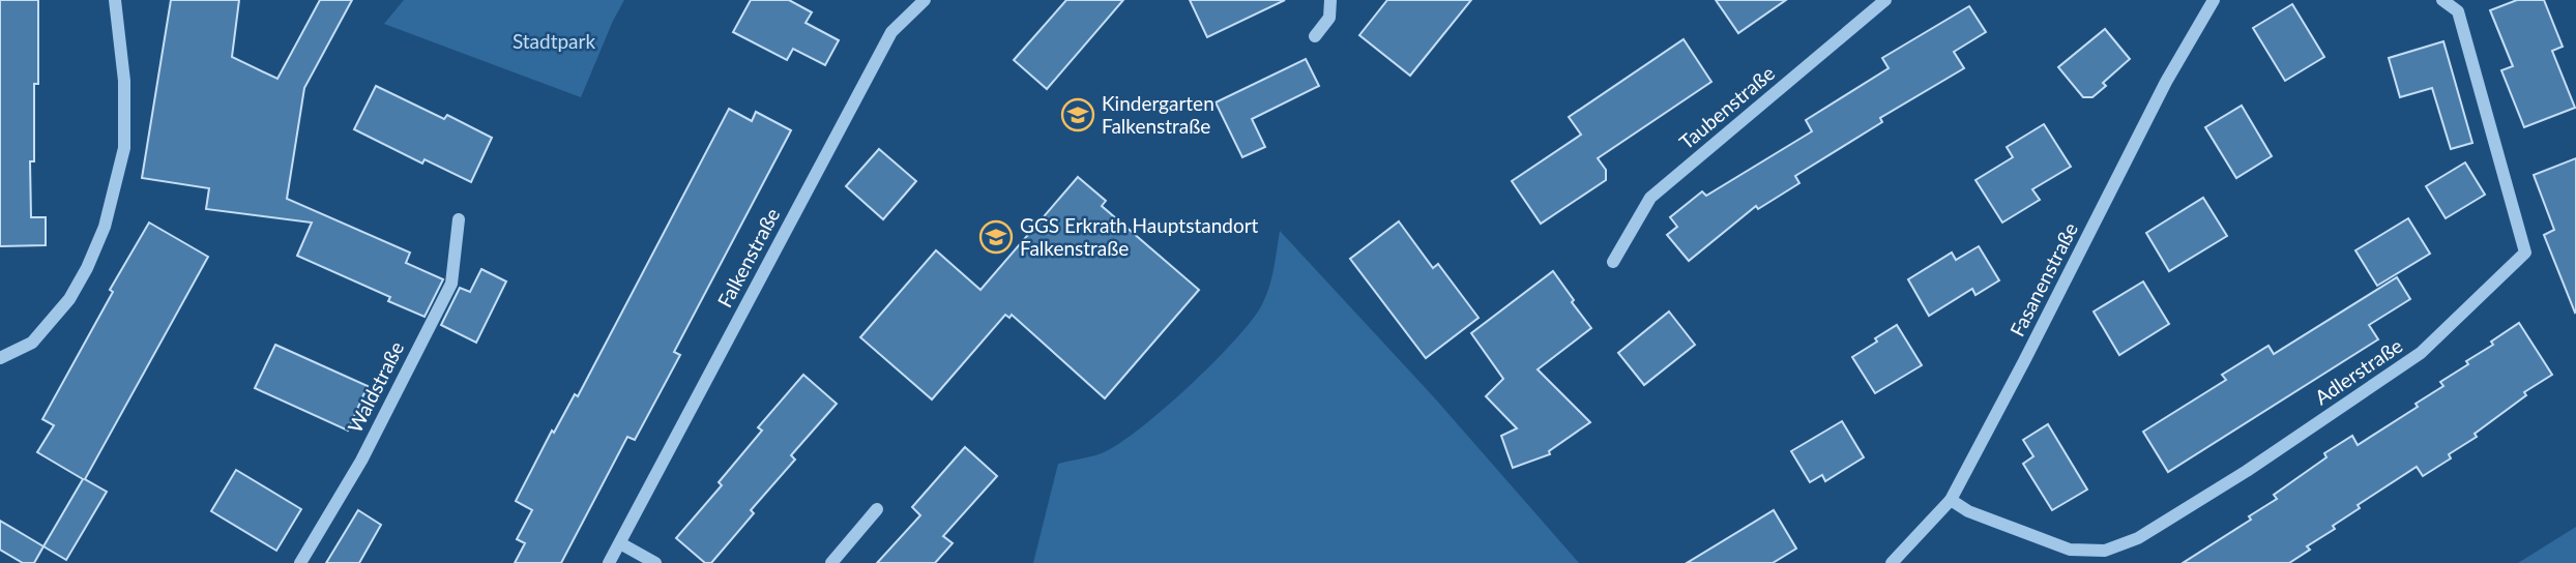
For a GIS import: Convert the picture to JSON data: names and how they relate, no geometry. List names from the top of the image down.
{
  "streets": {
    "street": [
      "Taubenstraße",
      "Falkenstraße",
      "Fasanenstraße",
      "Adlerstraße",
      "Waldstraße"
    ]
  },
  "crossings": [
    ["Fasanenstraße", "Adlerstraße"]
  ],
  "parks": ["Stadtpark"],
  "places": {
    "school or university": ["Kindergarten Falkenstraße", "GGS Erkrath Hauptstandort Falkenstraße"]
  }
}
